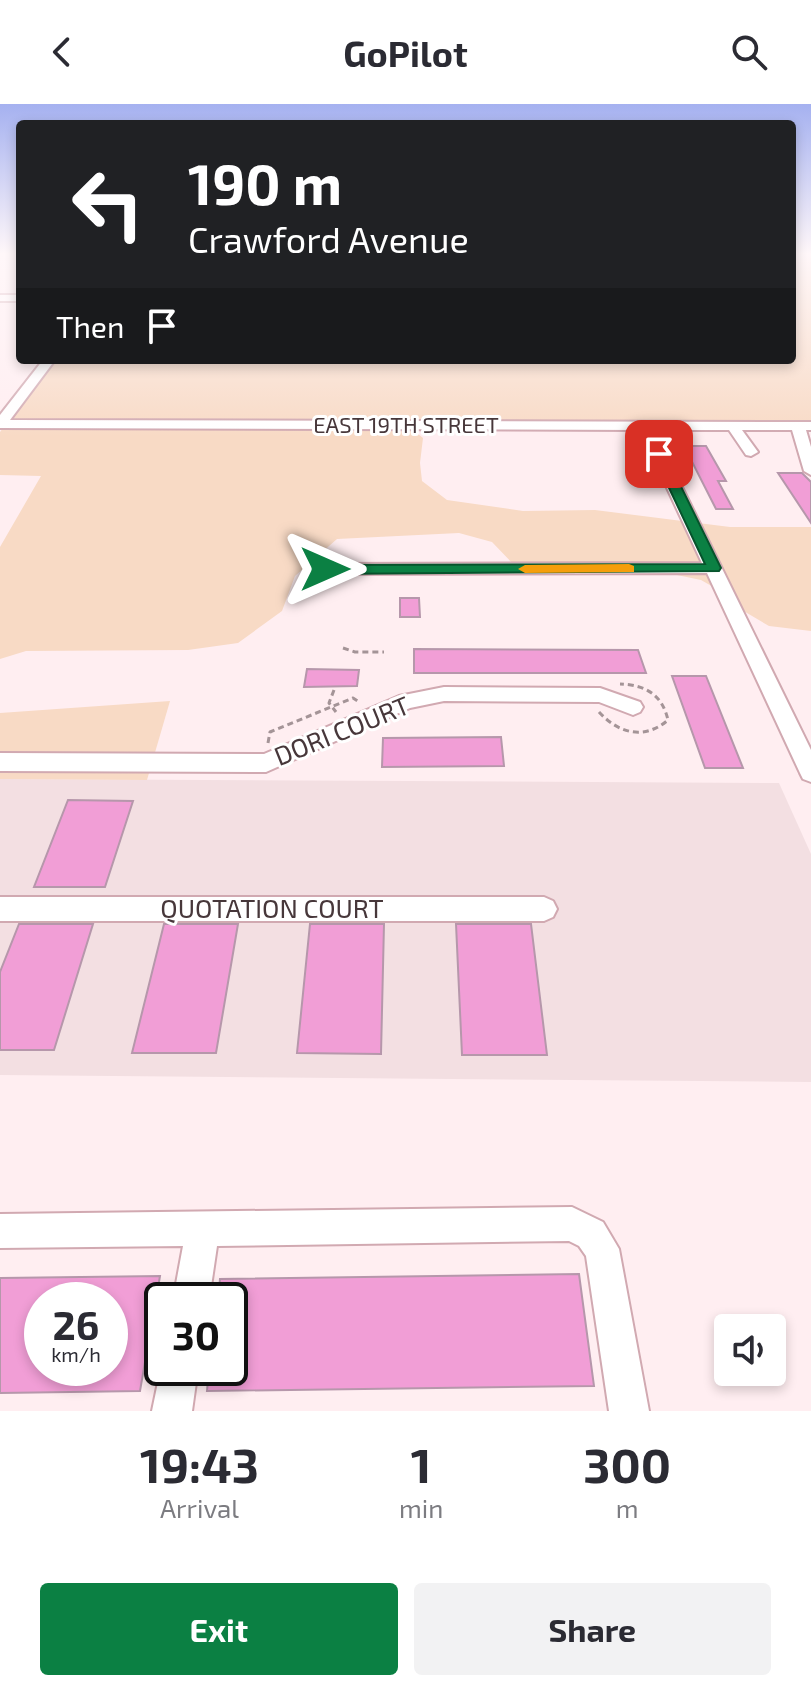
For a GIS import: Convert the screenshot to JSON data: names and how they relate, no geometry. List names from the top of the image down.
{
  "streets": {
    "street": ["EAST 19TH STREET", "DORI COURT", "QUOTATION COURT"]
  },
  "page": {
    "header": "GoPilot",
    "turn": ["190 m", "Crawford Avenue"],
    "then": "Then",
    "speed": "26 km/h",
    "limit": "30",
    "eta": [
      "19:43",
      "Arrival",
      "1",
      "min",
      "300",
      "m"
    ],
    "buttons": ["Exit", "Share"]
  }
}
